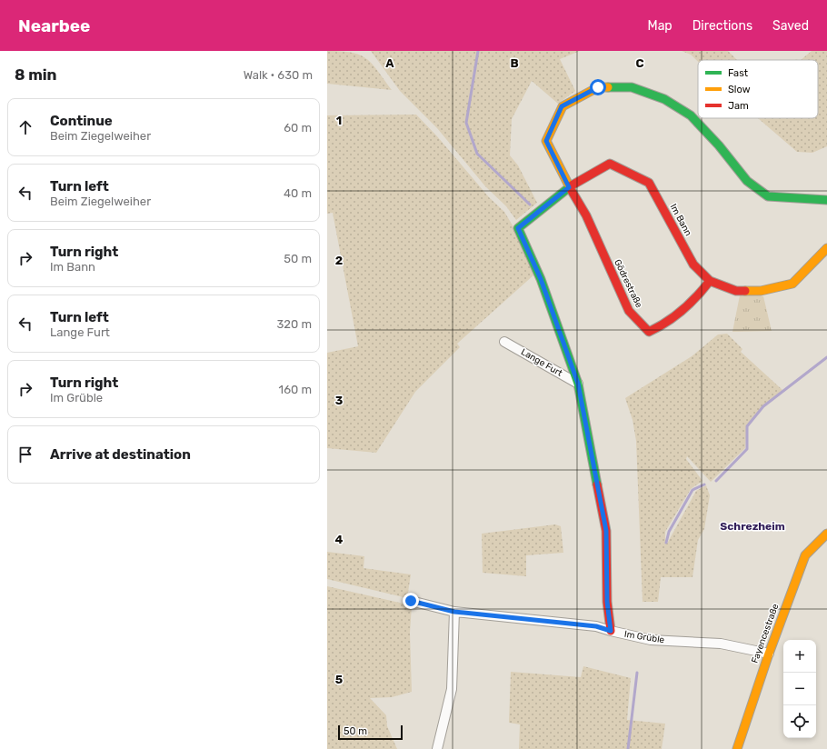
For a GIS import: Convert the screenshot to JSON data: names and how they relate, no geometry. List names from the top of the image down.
{
  "streets": {
    "street": [
      "Im Bann",
      "Gödrestraße",
      "Lange Furt",
      "Fayencestraße",
      "Im Grüble"
    ]
  },
  "crossings": [
    ["Im Bann", "Gödrestraße"],
    ["Im Bann", "Lange Furt"],
    ["Lange Furt", "Im Grüble"],
    ["Fayencestraße", "Im Grüble"]
  ],
  "districts": ["Schrezheim"],
  "legend": ["Fast", "Slow", "Jam"],
  "scale_bar": "50 m",
  "page": {
    "header": "Nearbee",
    "nav": ["Map", "Directions", "Saved"],
    "heading": ["8 min", "Walk · 630 m"],
    "list": [
      ["Continue", "Beim Ziegelweiher", "60 m"],
      ["Turn left", "Beim Ziegelweiher", "40 m"],
      ["Turn right", "Im Bann", "50 m"],
      ["Turn left", "Lange Furt", "320 m"],
      ["Turn right", "Im Grüble", "160 m"],
      "Arrive at destination"
    ],
    "map_buttons": ["+", "−"],
    "scale": "50 m"
  },
  "grid": {
    "columns": ["A", "B", "C"],
    "rows": [
      "1",
      "2",
      "3",
      "4",
      "5"
    ]
  }
}
